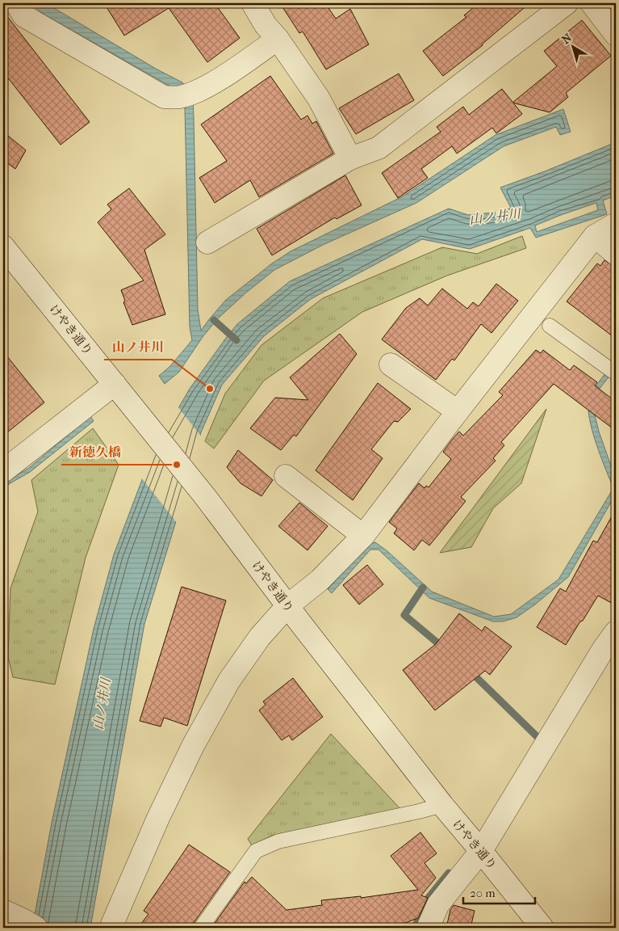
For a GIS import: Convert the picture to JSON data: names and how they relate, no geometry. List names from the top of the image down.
{
  "streets": {
    "street": ["けやき通り"]
  },
  "water": ["山ノ井川"],
  "places": ["山ノ井川", "新徳久橋"],
  "scale_bar": "20 m",
  "north": "top left"
}
